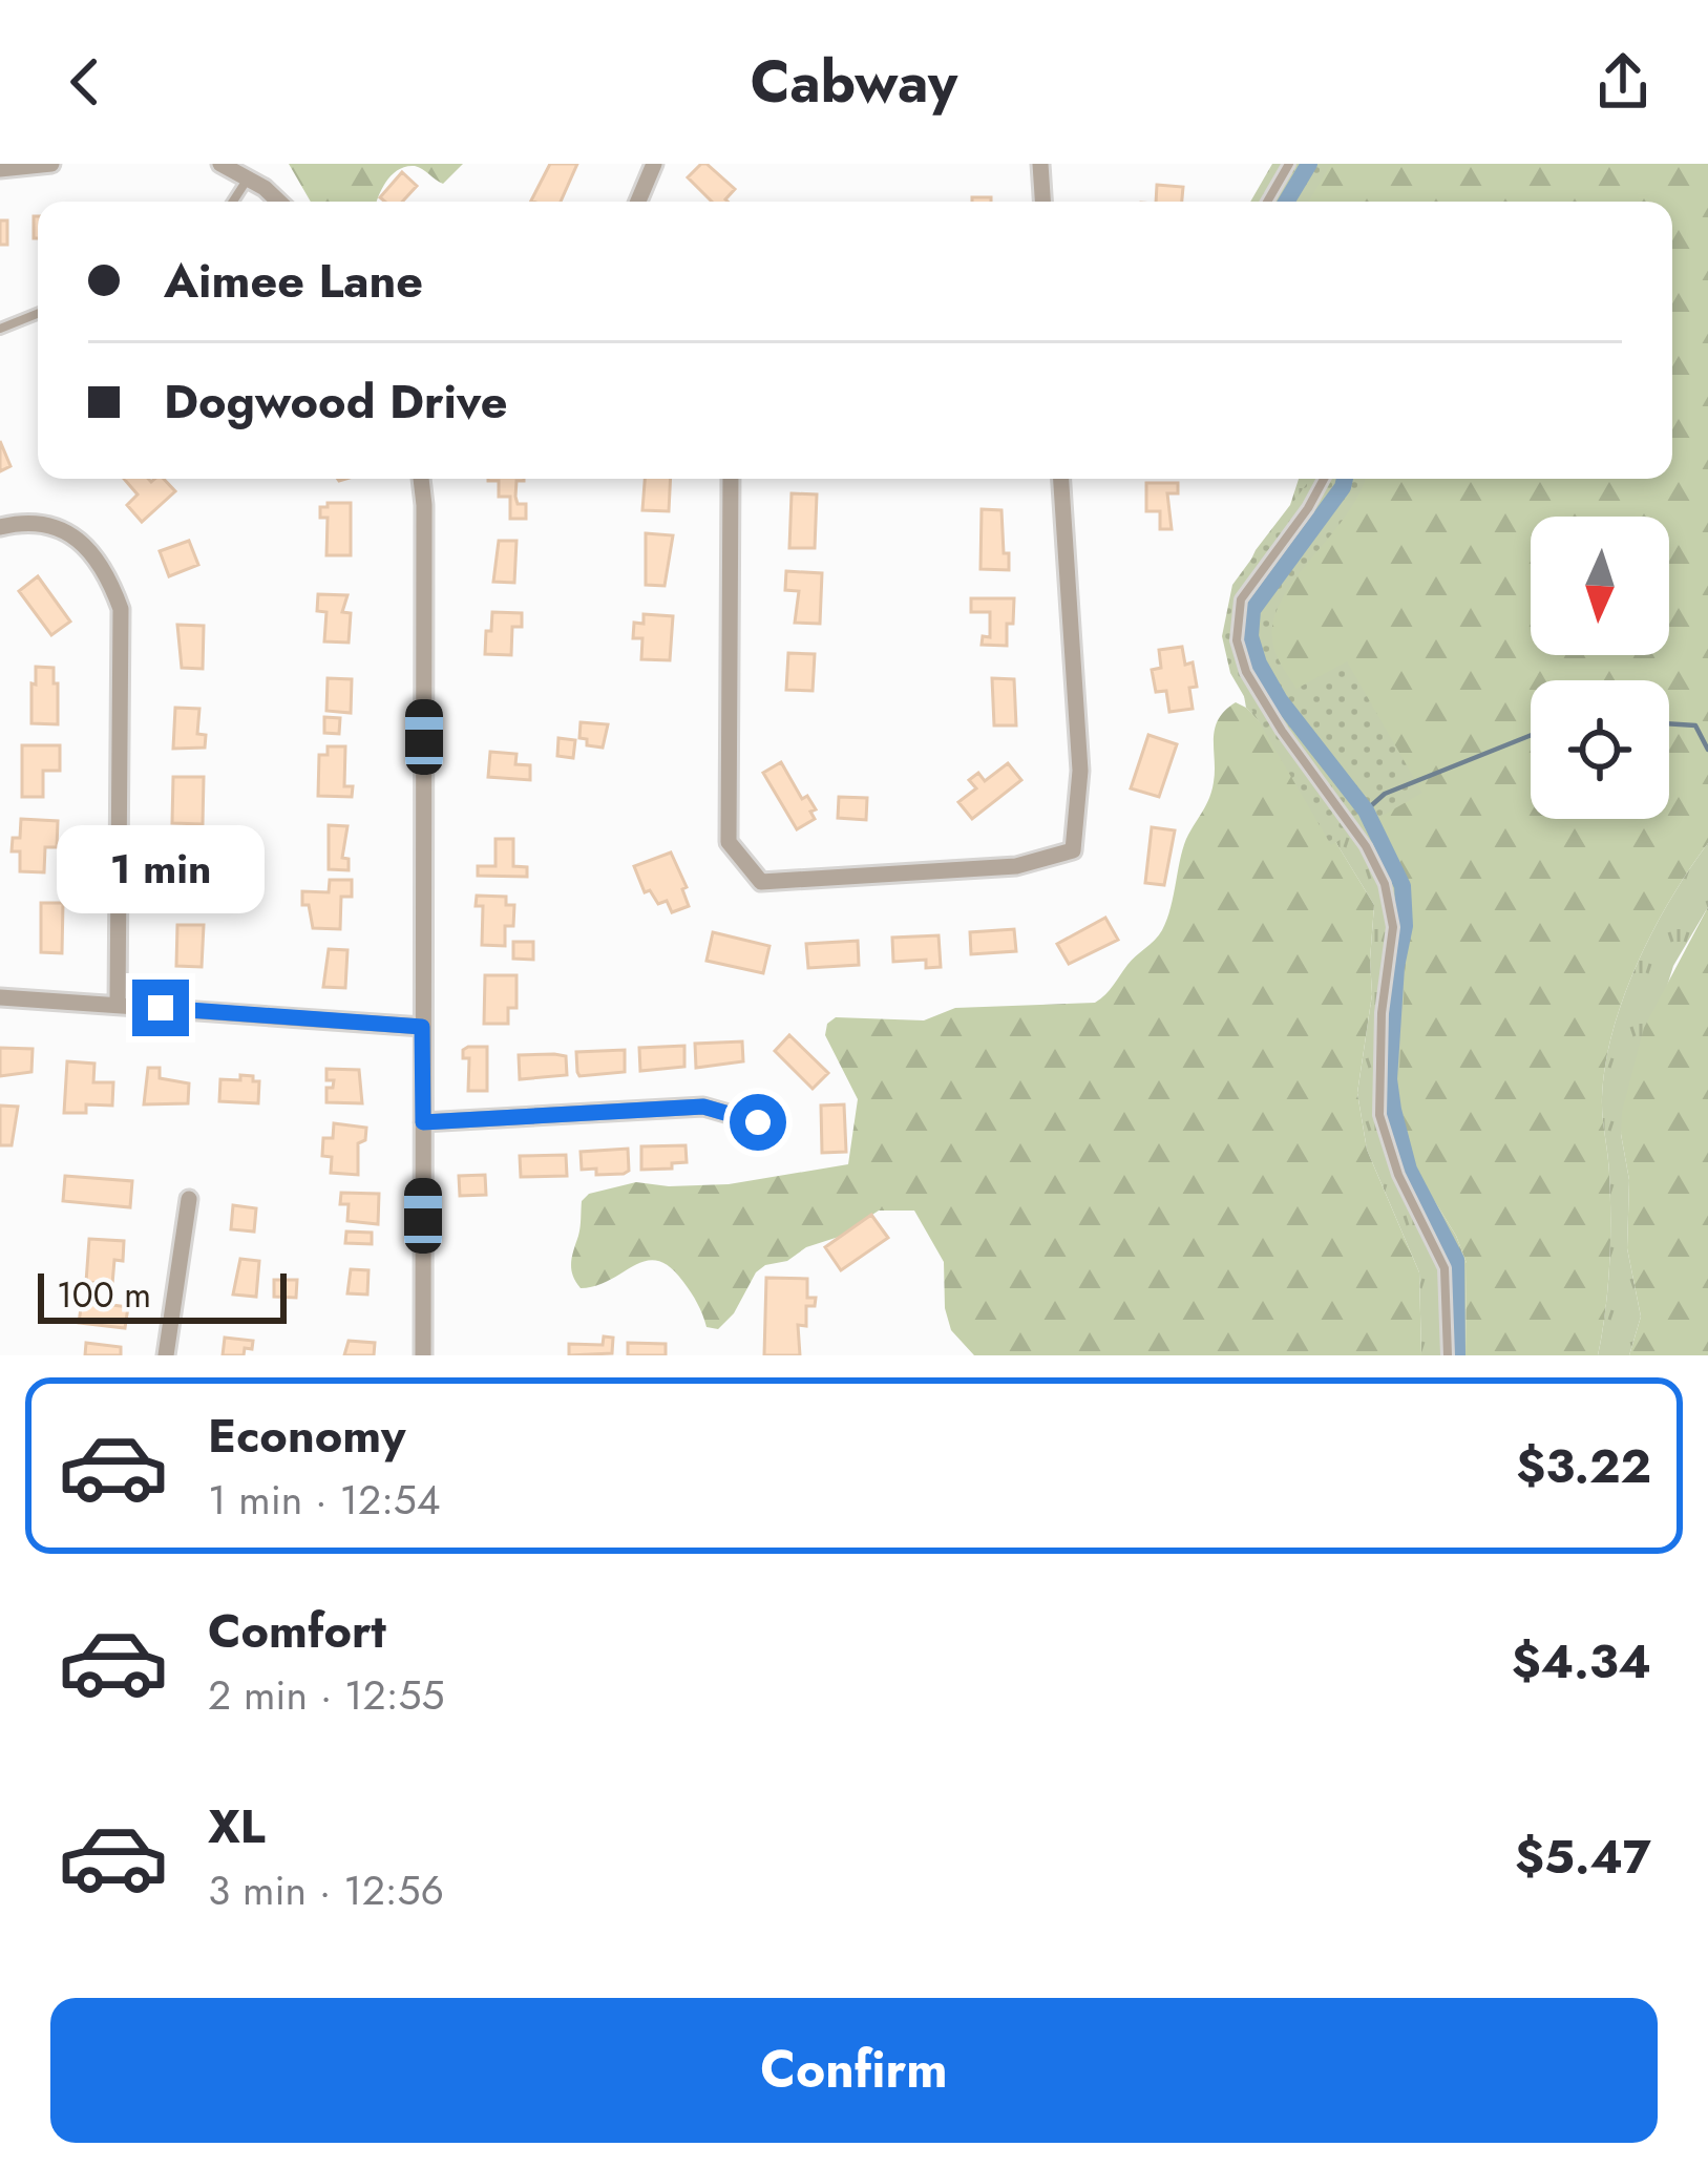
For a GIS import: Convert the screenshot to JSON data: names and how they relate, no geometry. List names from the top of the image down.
{
  "scale_bar": "100 m",
  "north": "bottom",
  "page": {
    "header": "Cabway",
    "banner": ["Aimee Lane", "Dogwood Drive"],
    "bubble": "1 min",
    "scale": "100 m",
    "list": [
      {
        "name": "Economy",
        "note": "1 min · 12:54",
        "value": "$3.22"
      },
      {
        "name": "Comfort",
        "note": "2 min · 12:55",
        "value": "$4.34"
      },
      {
        "name": "XL",
        "note": "3 min · 12:56",
        "value": "$5.47"
      }
    ],
    "buttons": "Confirm"
  }
}
